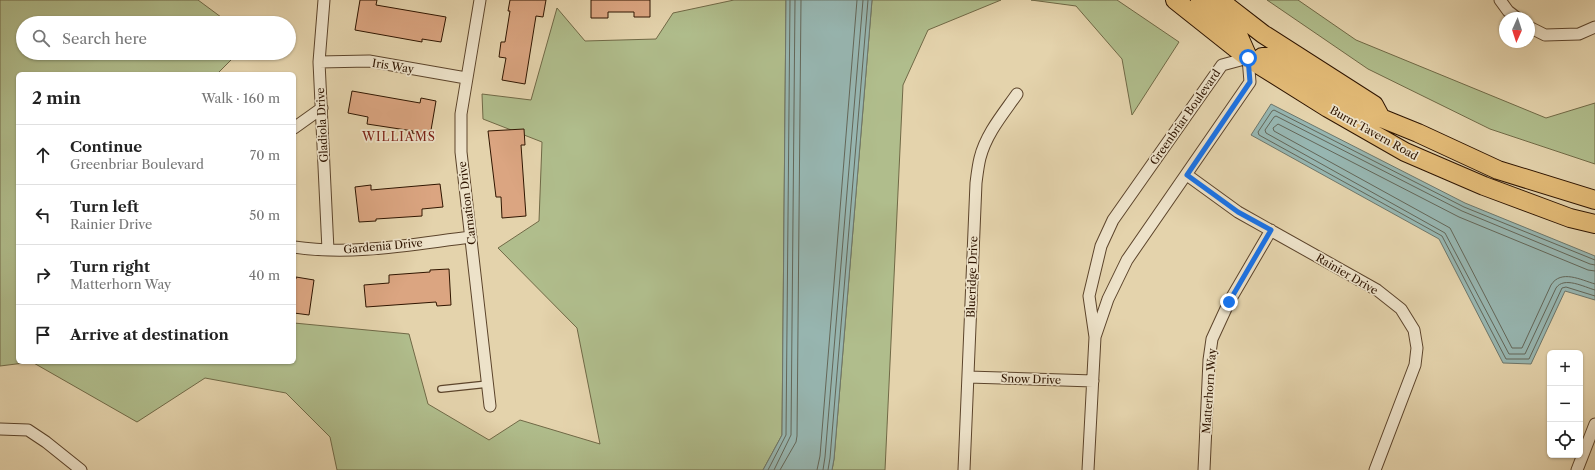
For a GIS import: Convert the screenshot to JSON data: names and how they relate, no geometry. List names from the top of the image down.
{
  "streets": {
    "main road": ["Burnt Tavern Road"],
    "street": [
      "Iris Way",
      "Greenbriar Boulevard",
      "Gladiola Drive",
      "Carnation Drive",
      "Gardenia Drive",
      "Rainier Drive",
      "Blueridge Drive",
      "Snow Drive",
      "Matterhorn Way"
    ]
  },
  "crossings": [
    ["Iris Way", "Gladiola Drive"],
    ["Iris Way", "Carnation Drive"],
    ["Greenbriar Boulevard", "Burnt Tavern Road"],
    ["Greenbriar Boulevard", "Rainier Drive"],
    ["Greenbriar Boulevard", "Snow Drive"],
    ["Gladiola Drive", "Gardenia Drive"],
    ["Carnation Drive", "Gardenia Drive"],
    ["Rainier Drive", "Matterhorn Way"],
    ["Blueridge Drive", "Snow Drive"]
  ],
  "districts": ["WILLIAMS"],
  "north": "bottom",
  "page": {
    "search": "Search here",
    "heading": ["2 min", "Walk · 160 m"],
    "list": [
      ["Continue", "Greenbriar Boulevard", "70 m"],
      ["Turn left", "Rainier Drive", "50 m"],
      ["Turn right", "Matterhorn Way", "40 m"],
      "Arrive at destination"
    ],
    "map_buttons": ["+", "−"]
  }
}
